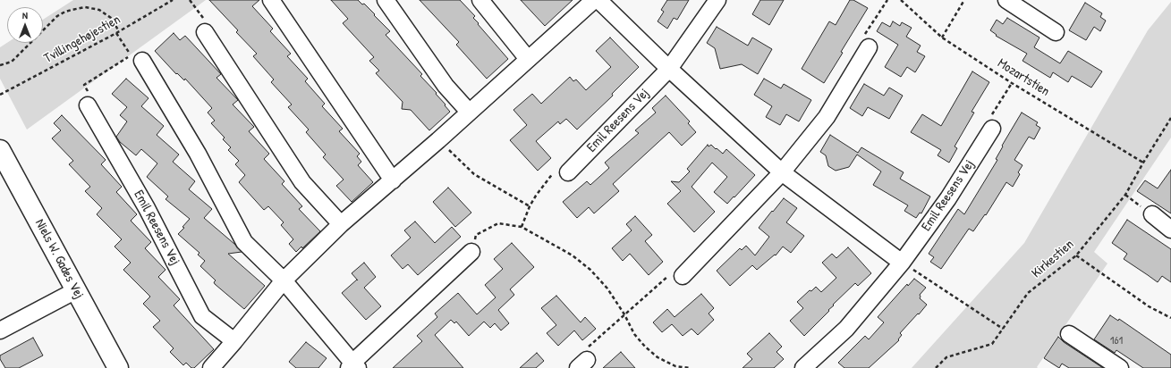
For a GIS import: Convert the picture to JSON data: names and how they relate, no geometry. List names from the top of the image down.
{
  "streets": {
    "street": ["Emil Reesens Vej", "Niels W. Gades Vej"],
    "path": ["Tvillingehøjestien", "Mozartstien", "Kirkestien"]
  },
  "crossings": [
    ["Mozartstien", "Kirkestien"]
  ],
  "house_numbers": ["161"],
  "north": "top"
}
